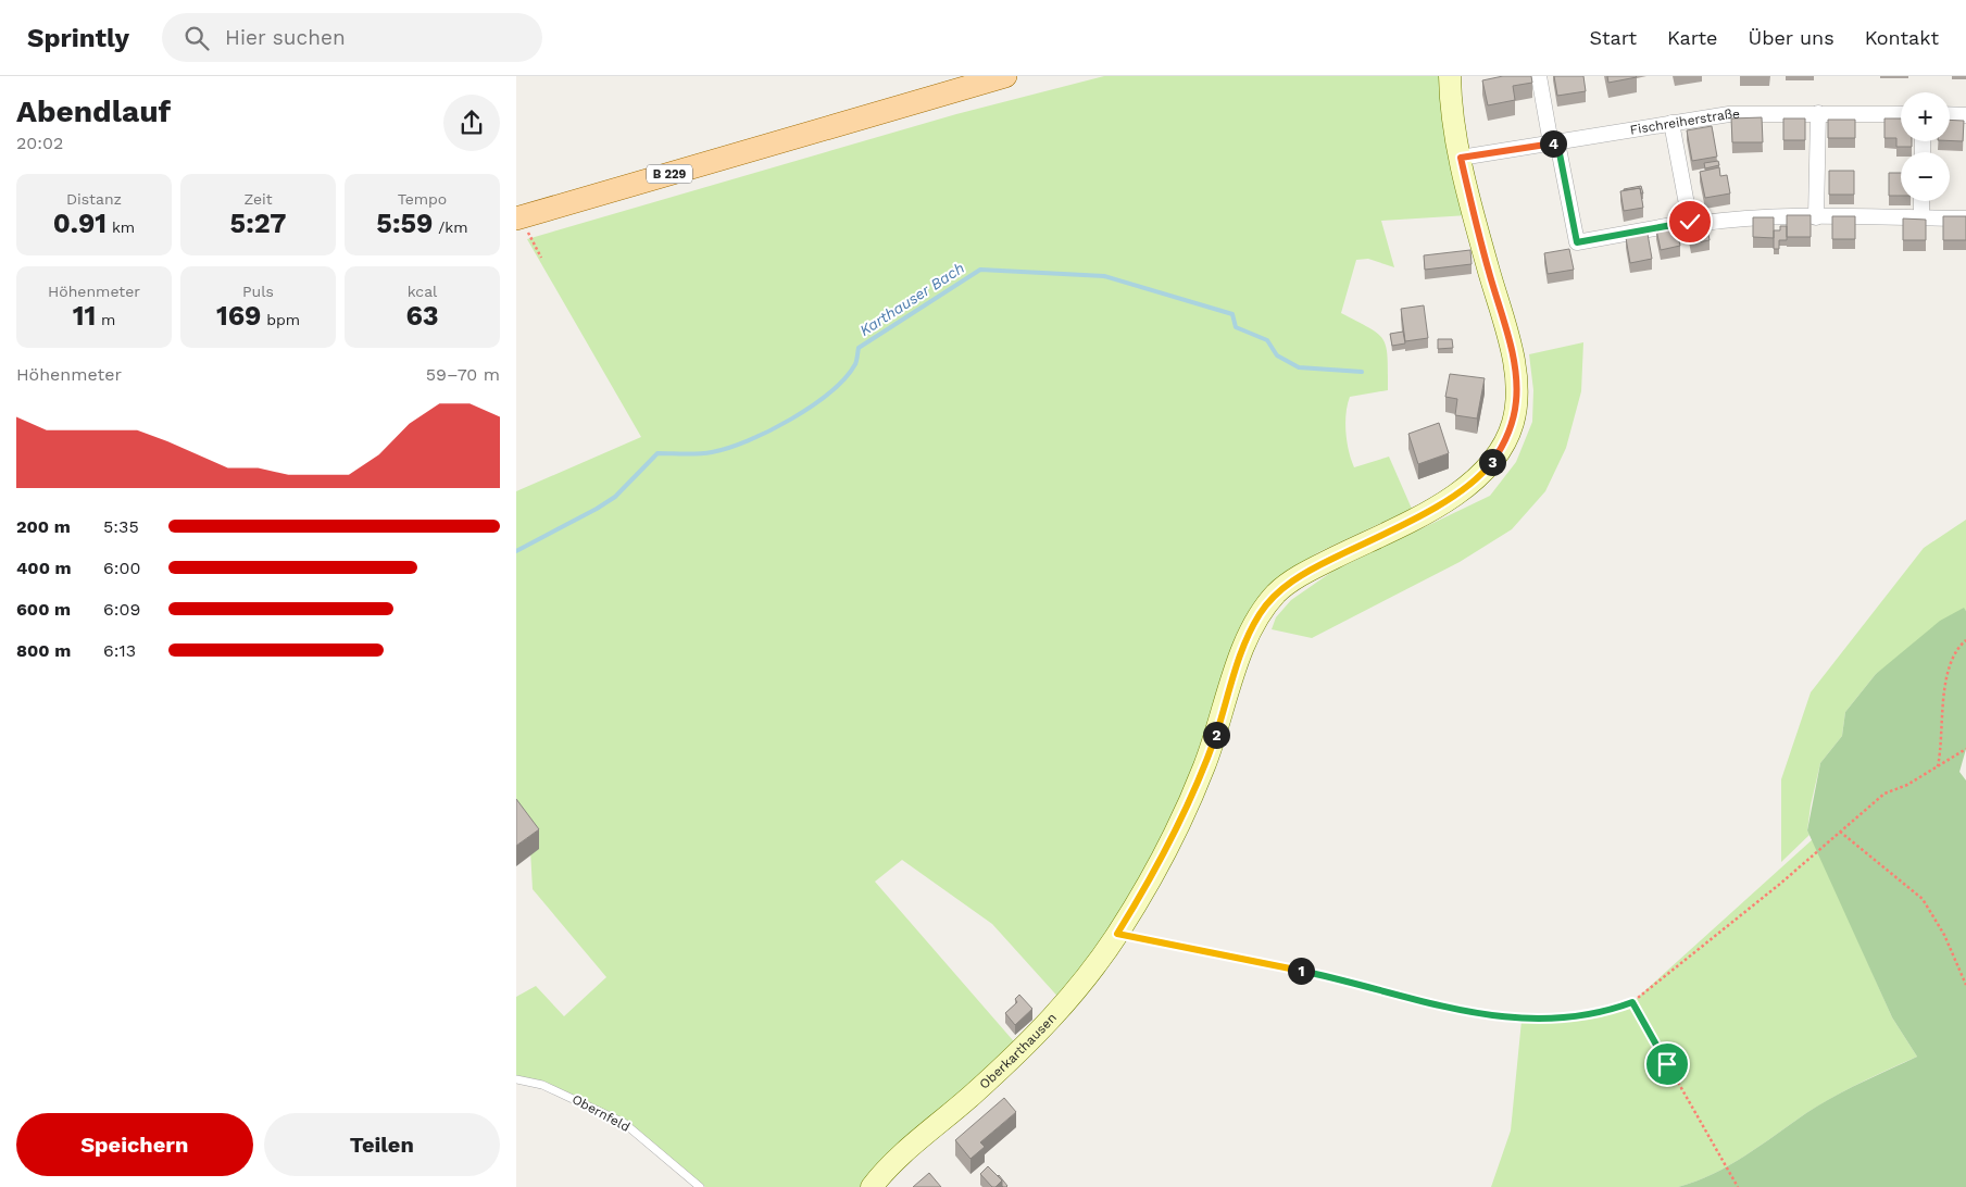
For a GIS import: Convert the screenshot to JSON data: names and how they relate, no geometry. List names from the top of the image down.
{
  "streets": {
    "main road": ["B 229", "Oberkarthausen"],
    "street": ["Fischreiherstraße"],
    "lane": ["Obernfeld"]
  },
  "crossings": [
    ["Fischreiherstraße", "Oberkarthausen"]
  ],
  "water": ["Karthauser Bach"],
  "page": {
    "header": "Sprintly",
    "search": "Hier suchen",
    "nav": [
      "Start",
      "Karte",
      "Über uns",
      "Kontakt"
    ],
    "heading": ["Abendlauf", "20:02"],
    "map_buttons": ["+", "−"],
    "pins": [
      "4",
      "3",
      "2",
      "1"
    ],
    "stats": [
      ["Distanz", "0.91 km"],
      ["Zeit", "5:27"],
      ["Tempo", "5:59 /km"],
      ["Höhenmeter", "11 m"],
      ["Puls", "169 bpm"],
      ["kcal", "63"]
    ],
    "chart": ["Höhenmeter", "59–70 m"],
    "list": [
      {
        "name": "200 m",
        "note": "5:35"
      },
      {
        "name": "400 m",
        "note": "6:00"
      },
      {
        "name": "600 m",
        "note": "6:09"
      },
      {
        "name": "800 m",
        "note": "6:13"
      }
    ],
    "buttons": ["Speichern", "Teilen"]
  }
}
